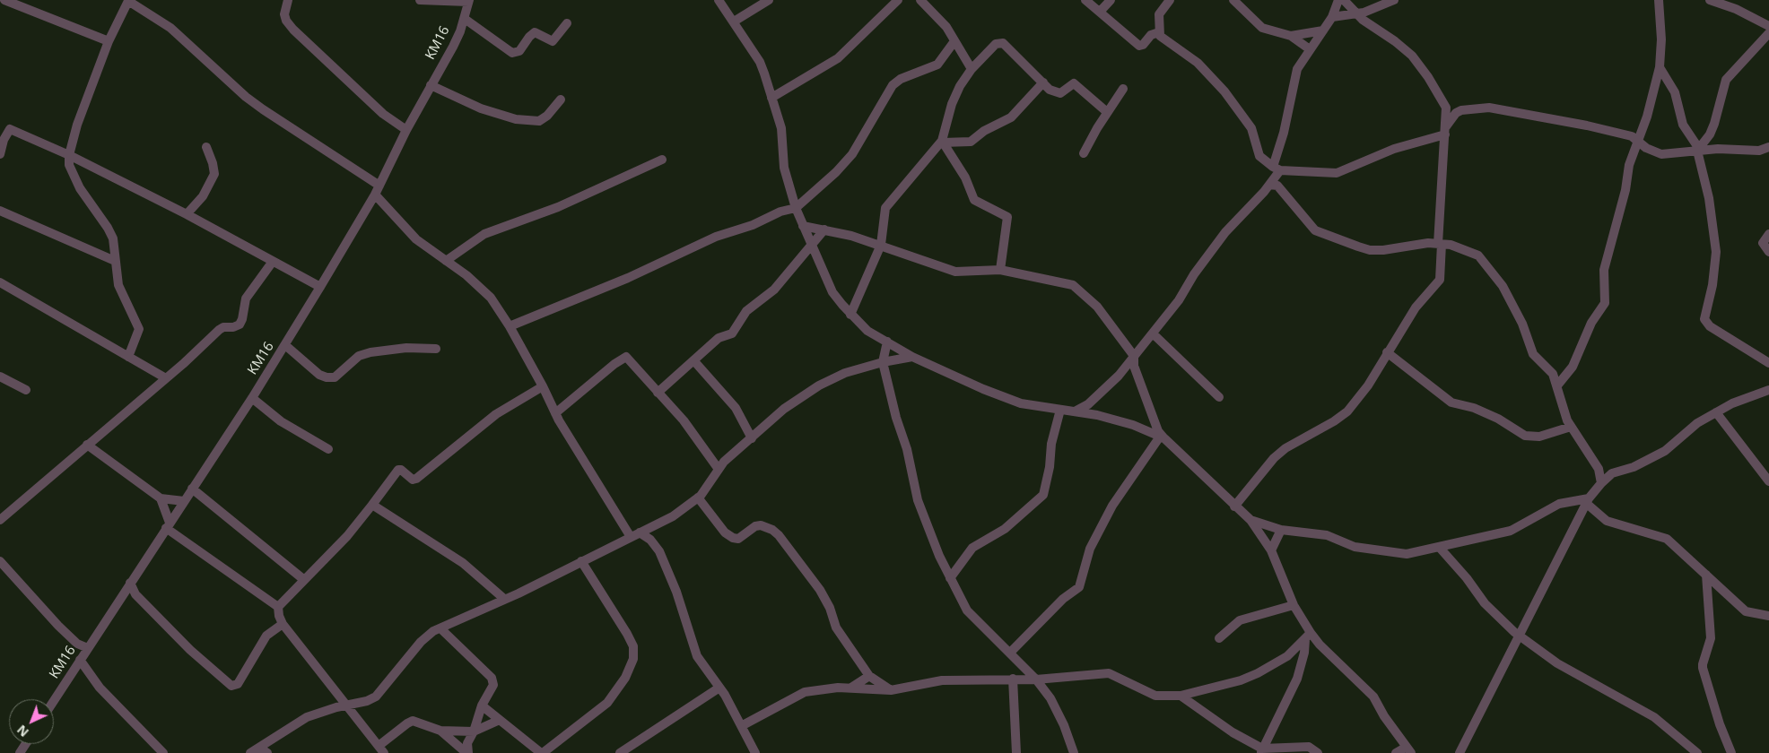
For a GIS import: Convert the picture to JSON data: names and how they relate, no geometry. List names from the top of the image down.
{
  "streets": {
    "street": ["KM16"]
  },
  "north": "bottom left"
}
